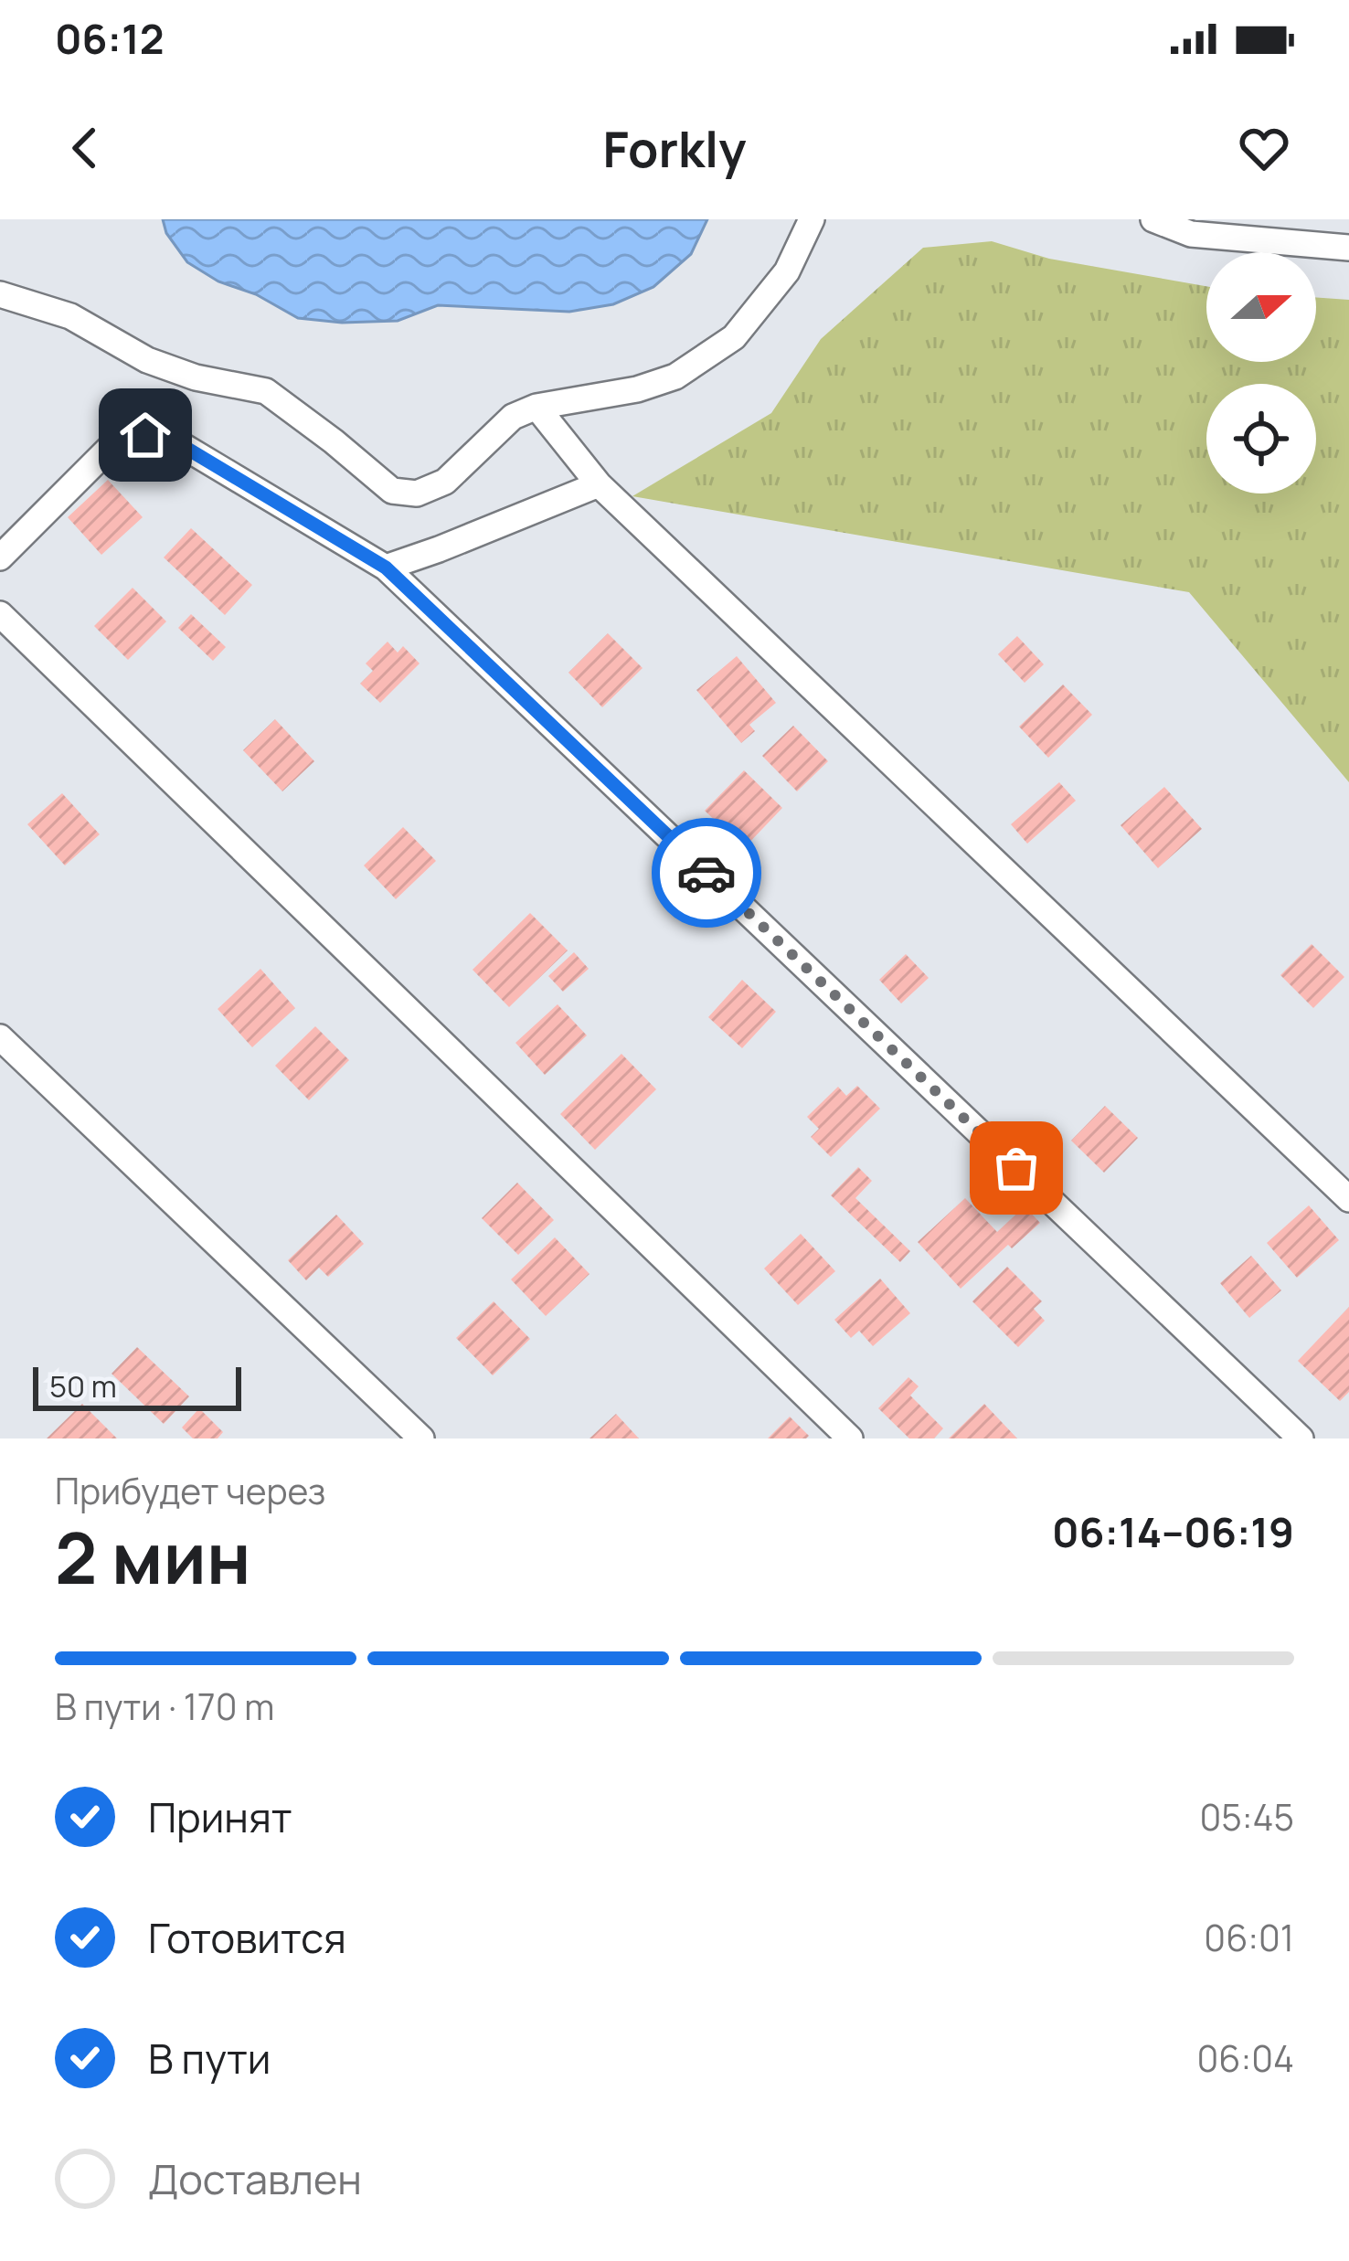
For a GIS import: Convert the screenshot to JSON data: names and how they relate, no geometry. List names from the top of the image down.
{
  "scale_bar": "50 m",
  "north": "right",
  "page": {
    "status": "06:12",
    "header": "Forkly",
    "scale": "50 m",
    "heading": ["2 мин", "Прибудет через", "06:14–06:19"],
    "bar": "В пути · 170 m",
    "list": [
      ["Принят", "05:45"],
      ["Готовится", "06:01"],
      ["В пути", "06:04"],
      "Доставлен"
    ]
  }
}
